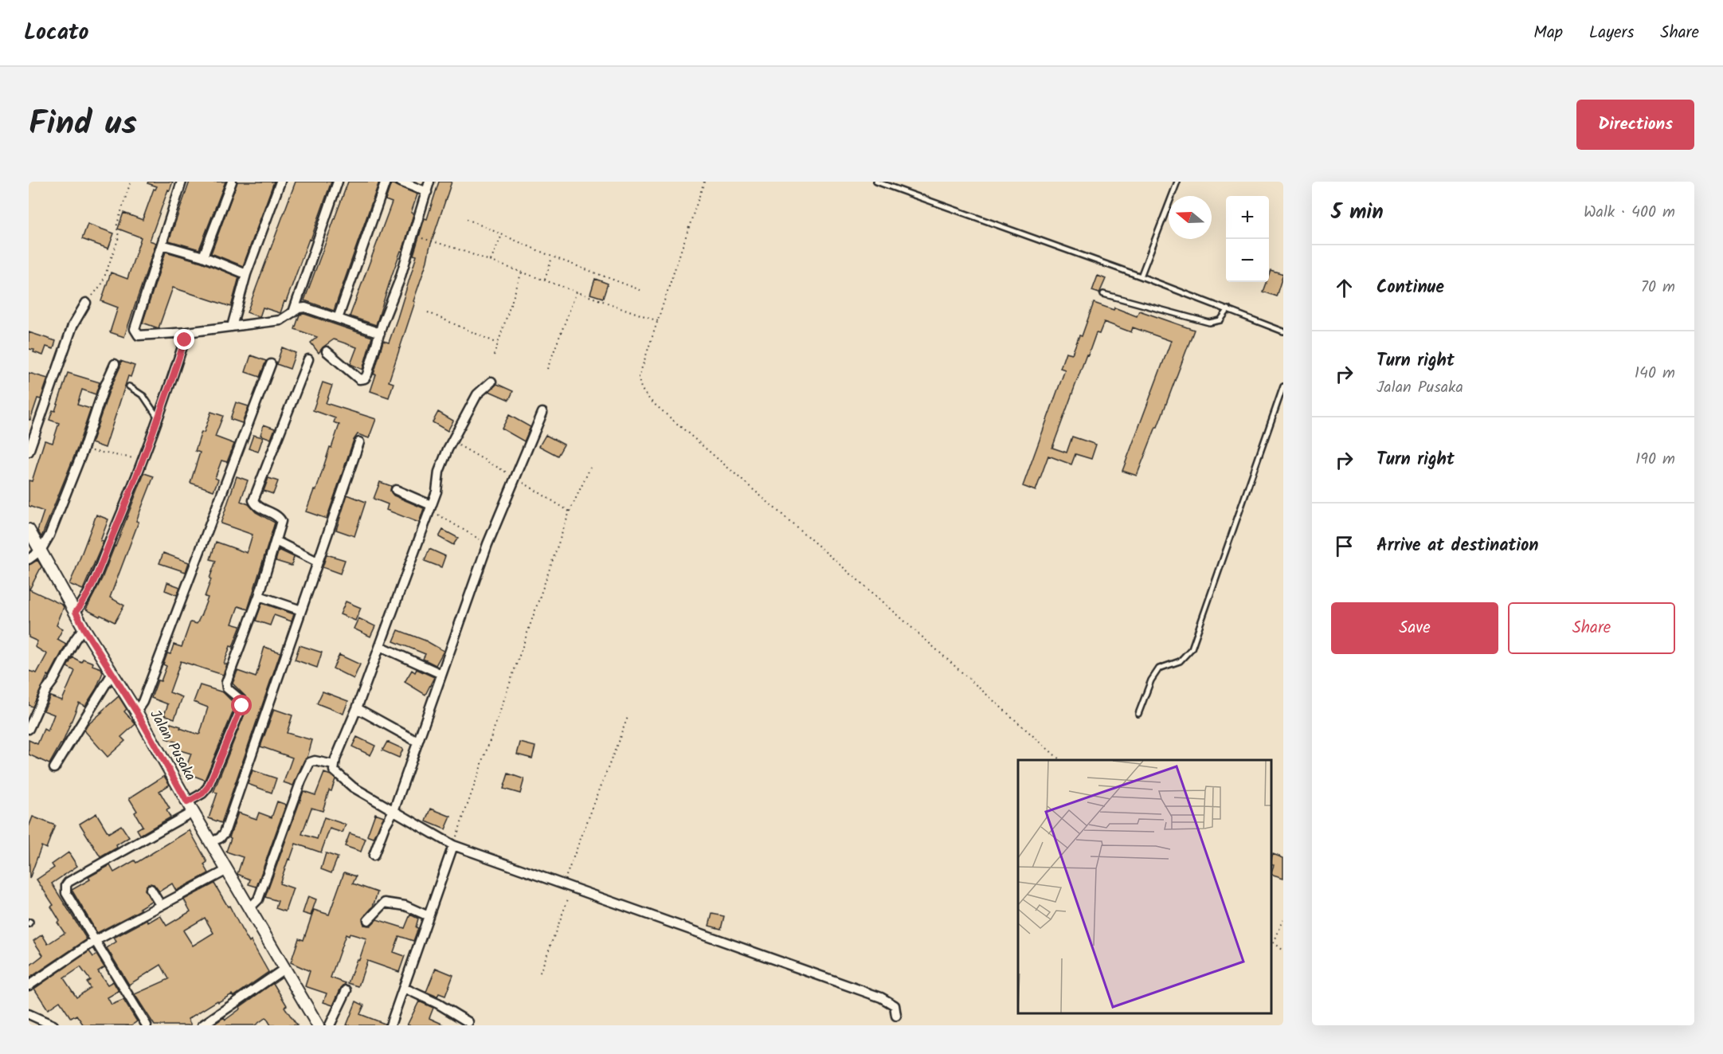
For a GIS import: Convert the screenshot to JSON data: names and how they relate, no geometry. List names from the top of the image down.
{
  "streets": {
    "street": ["Jalan Pusaka"]
  },
  "north": "left",
  "page": {
    "header": "Locato",
    "nav": ["Map", "Layers", "Share"],
    "title": "Find us",
    "buttons": [
      "Directions",
      ["Save", "Share"]
    ],
    "heading": ["5 min", "Walk · 400 m"],
    "map_buttons": ["+", "−"],
    "list": [
      ["Continue", "70 m"],
      ["Turn right", "Jalan Pusaka", "140 m"],
      ["Turn right", "190 m"],
      "Arrive at destination"
    ]
  }
}
